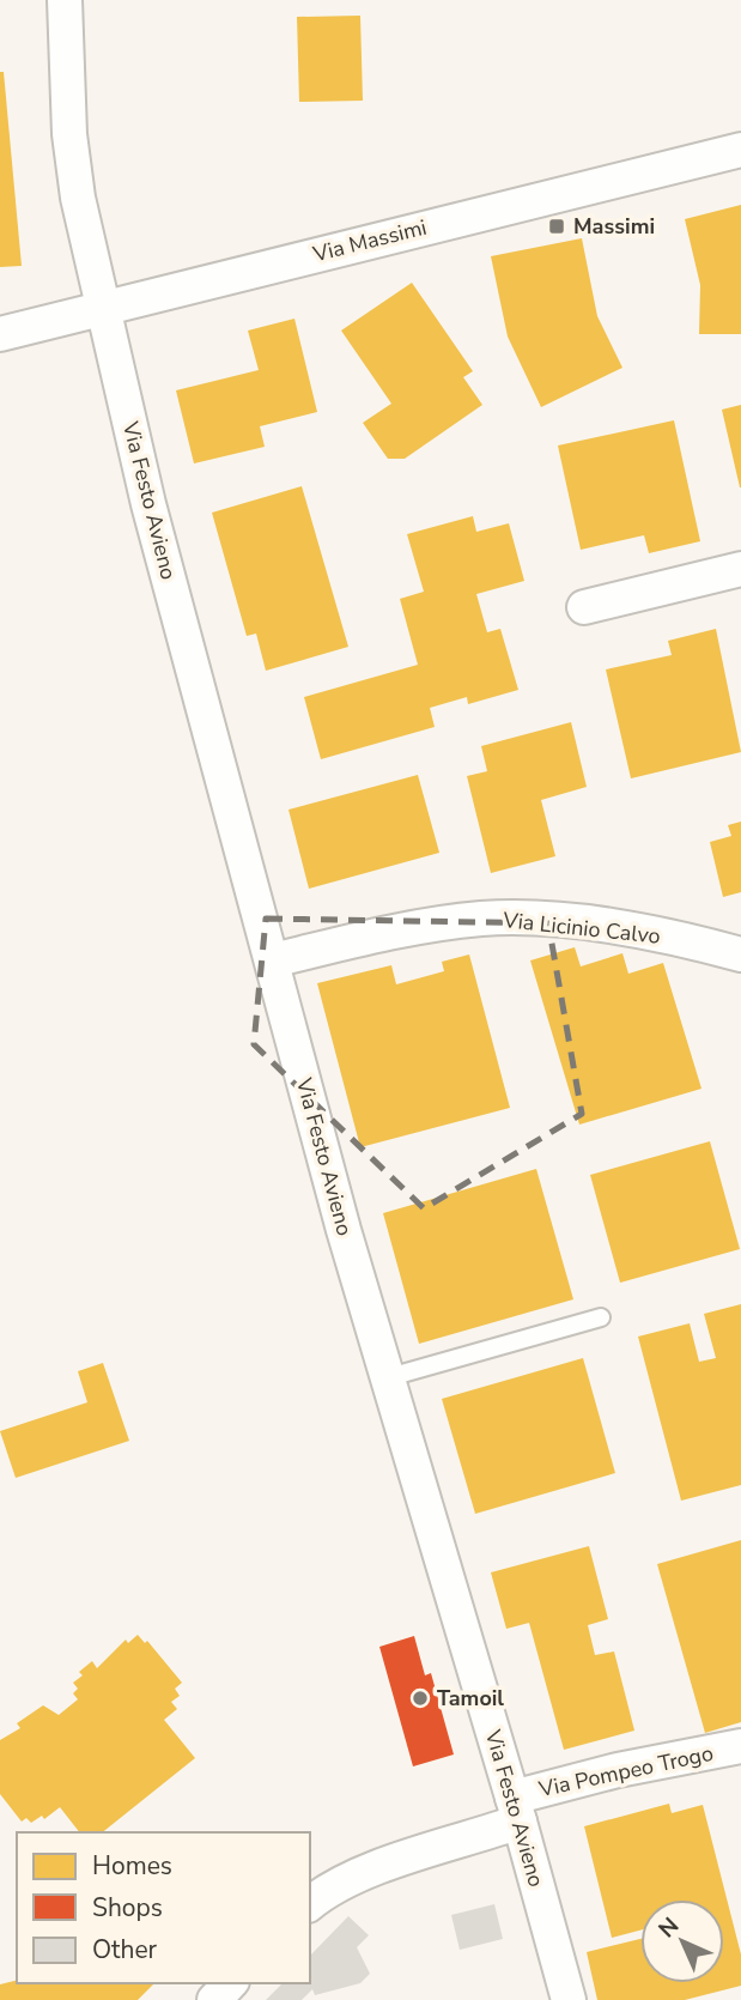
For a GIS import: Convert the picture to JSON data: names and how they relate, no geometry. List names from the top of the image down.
{
  "streets": {
    "street": [
      "Via Massimi",
      "Via Festo Avieno",
      "Via Licinio Calvo",
      "Via Pompeo Trogo"
    ]
  },
  "crossings": [
    ["Via Massimi", "Via Festo Avieno"],
    ["Via Festo Avieno", "Via Licinio Calvo"],
    ["Via Festo Avieno", "Via Pompeo Trogo"]
  ],
  "places": {
    "transit": ["Massimi"],
    "other": ["Tamoil"]
  },
  "legend": ["Homes", "Shops", "Other"],
  "north": "top left"
}
